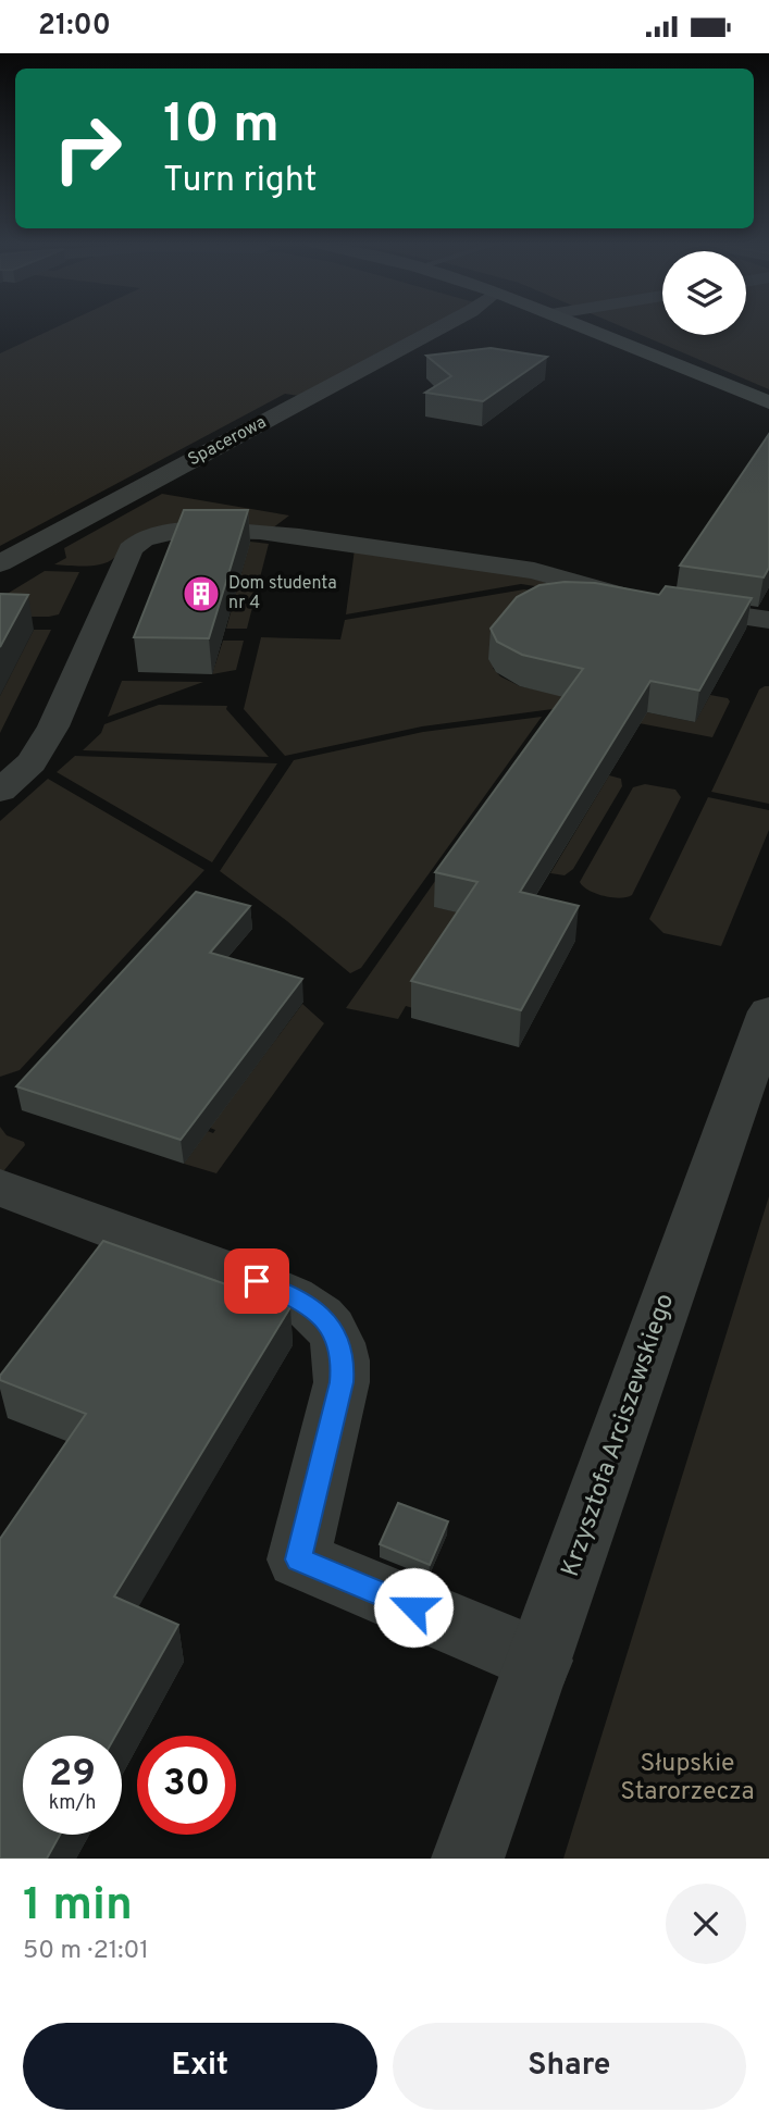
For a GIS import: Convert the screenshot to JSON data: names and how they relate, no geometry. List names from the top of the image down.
{
  "streets": {
    "street": ["Spacerowa", "Krzysztofa Arciszewskiego"]
  },
  "parks": ["Słupskie Starorzecza"],
  "places": {
    "building": ["Dom studenta nr 4"]
  },
  "page": {
    "status": "21:00",
    "turn": ["10 m", "Turn right"],
    "speed": "29 km/h",
    "limit": "30",
    "heading": ["1 min", "50 m · 21:01"],
    "buttons": ["Exit", "Share"]
  }
}
